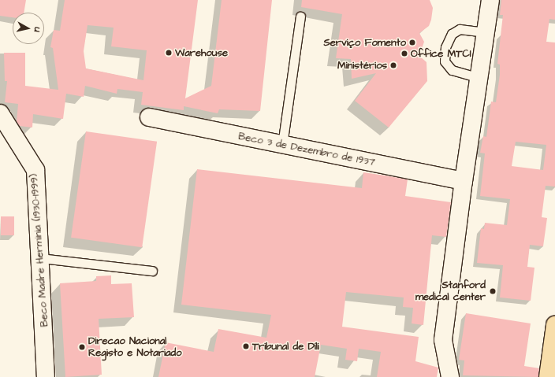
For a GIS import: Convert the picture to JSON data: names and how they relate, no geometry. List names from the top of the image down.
{
  "streets": {
    "street": ["Beco 3 de Dezembro de 1937", "Beco Madre Herminia (1930-1999)"]
  },
  "places": [
    "Serviço Fomento",
    "Warehouse",
    "Office MTCI",
    "Ministérios",
    "Stanford medical center",
    "Tribunal de Díli",
    "Direcao Nacional Registo e Notariado"
  ],
  "north": "right"
}
